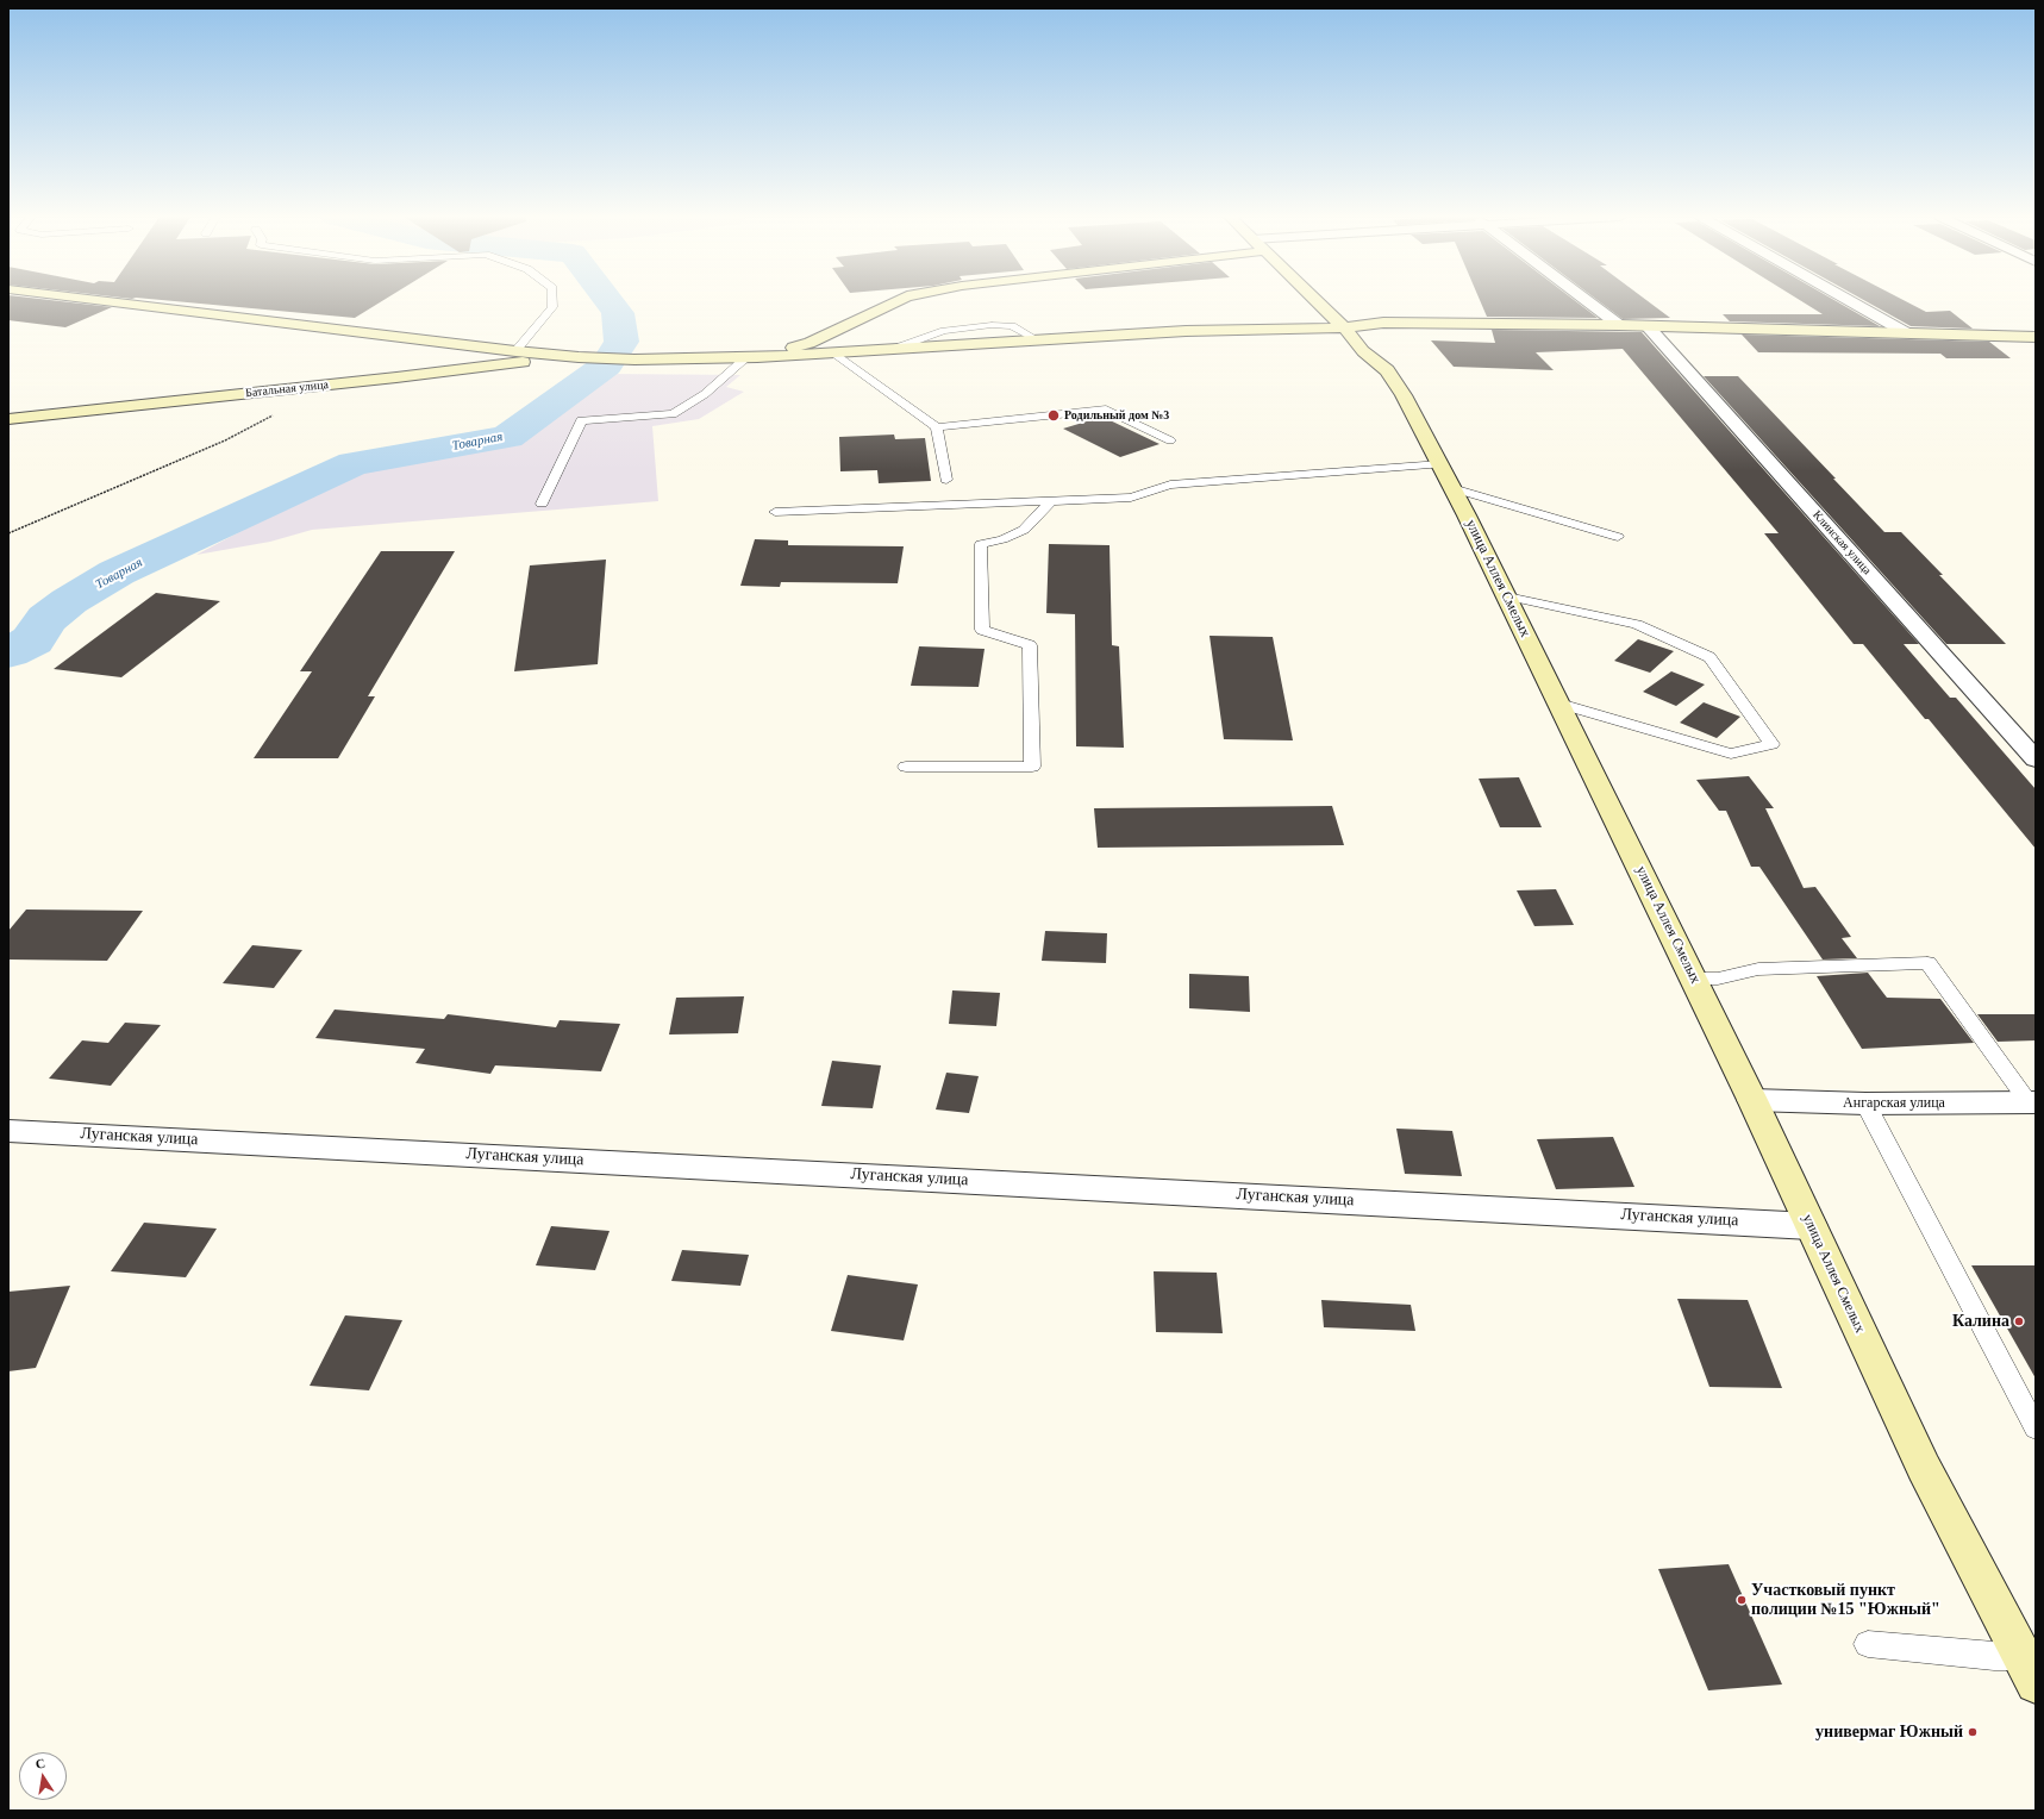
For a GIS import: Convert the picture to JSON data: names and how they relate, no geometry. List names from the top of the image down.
{
  "streets": {
    "main road": ["Батальная улица", "улица Аллея Смелых"],
    "street": ["Клинская улица", "Ангарская улица", "Луганская улица"]
  },
  "crossings": [
    ["улица Аллея Смелых", "Ангарская улица"],
    ["улица Аллея Смелых", "Луганская улица"]
  ],
  "water": ["Товарная"],
  "places": [
    "Родильный дом №3",
    "Калина",
    "Участковый пункт полиции №15 \"Южный\"",
    "универмаг Южный"
  ],
  "north": "top"
}
